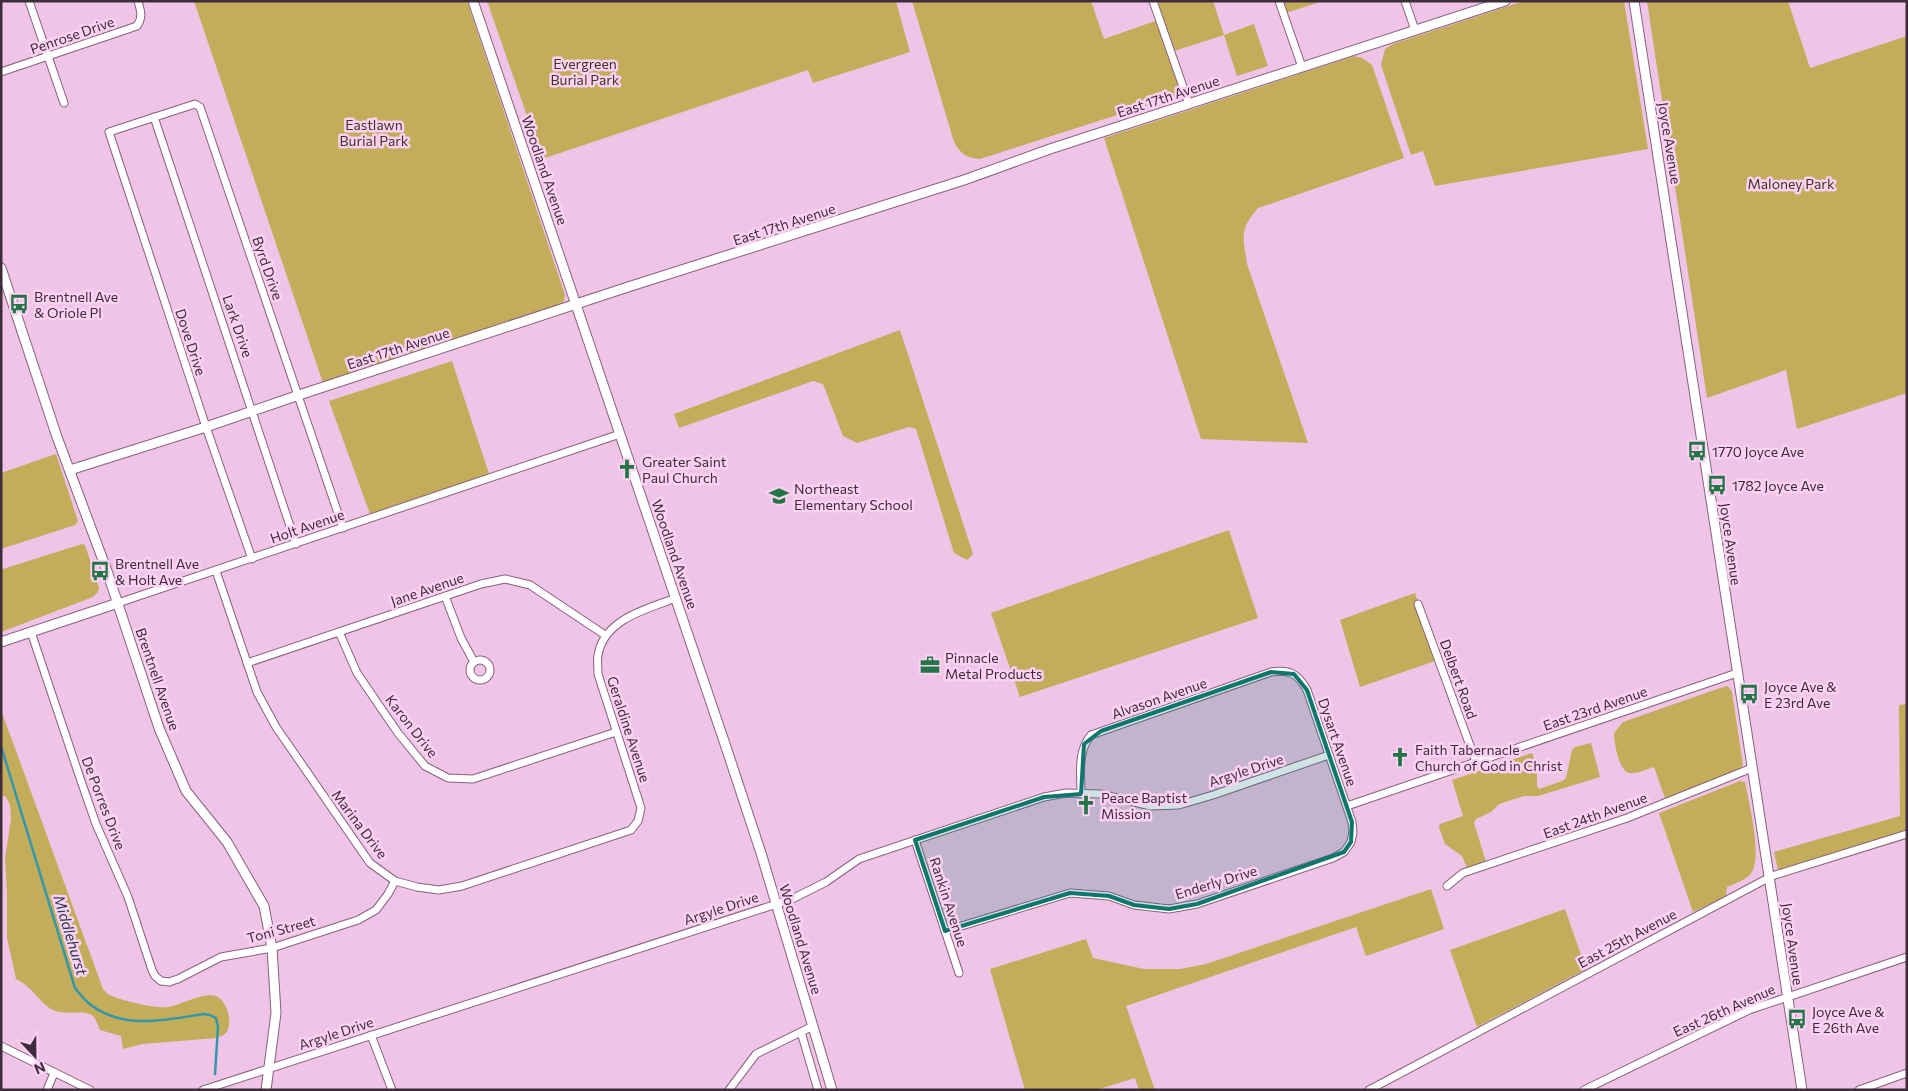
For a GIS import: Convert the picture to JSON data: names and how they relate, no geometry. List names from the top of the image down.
{
  "streets": {
    "street": [
      "Penrose Drive",
      "East 17th Avenue",
      "Joyce Avenue",
      "Woodland Avenue",
      "Byrd Drive",
      "Lark Drive",
      "Dove Drive",
      "Holt Avenue",
      "Jane Avenue",
      "Brentnell Avenue",
      "Delbert Road",
      "Alvason Avenue",
      "East 23rd Avenue",
      "Karon Drive",
      "Geraldine Avenue",
      "Dysart Avenue",
      "Argyle Drive",
      "De Porres Drive",
      "East 24th Avenue",
      "Marina Drive",
      "Enderly Drive",
      "Rankin Avenue",
      "Toni Street",
      "East 25th Avenue",
      "East 26th Avenue"
    ]
  },
  "crossings": [
    ["East 17th Avenue", "Woodland Avenue"],
    ["East 17th Avenue", "Byrd Drive"],
    ["East 17th Avenue", "Lark Drive"],
    ["East 17th Avenue", "Dove Drive"],
    ["East 17th Avenue", "Brentnell Avenue"],
    ["Joyce Avenue", "East 23rd Avenue"],
    ["Joyce Avenue", "East 24th Avenue"],
    ["Joyce Avenue", "East 25th Avenue"],
    ["Joyce Avenue", "East 26th Avenue"],
    ["Woodland Avenue", "Holt Avenue"],
    ["Woodland Avenue", "Argyle Drive"],
    ["Byrd Drive", "Lark Drive"],
    ["Byrd Drive", "Dove Drive"],
    ["Byrd Drive", "Holt Avenue"],
    ["Lark Drive", "Holt Avenue"],
    ["Dove Drive", "Holt Avenue"],
    ["Holt Avenue", "Brentnell Avenue"],
    ["Holt Avenue", "De Porres Drive"],
    ["Holt Avenue", "Marina Drive"],
    ["Jane Avenue", "Karon Drive"],
    ["Jane Avenue", "Geraldine Avenue"],
    ["Jane Avenue", "Marina Drive"],
    ["Brentnell Avenue", "Argyle Drive"],
    ["Brentnell Avenue", "Toni Street"],
    ["Delbert Road", "East 23rd Avenue"],
    ["Alvason Avenue", "Dysart Avenue"],
    ["Alvason Avenue", "Argyle Drive"],
    ["East 23rd Avenue", "Dysart Avenue"],
    ["Karon Drive", "Geraldine Avenue"],
    ["Geraldine Avenue", "Marina Drive"],
    ["Dysart Avenue", "Argyle Drive"],
    ["Dysart Avenue", "Enderly Drive"],
    ["Argyle Drive", "Rankin Avenue"],
    ["De Porres Drive", "Toni Street"],
    ["Marina Drive", "Toni Street"],
    ["Enderly Drive", "Rankin Avenue"]
  ],
  "water": ["Middlehurst"],
  "parks": ["Evergreen Burial Park", "Eastlawn Burial Park", "Maloney Park"],
  "places": {
    "bus stop": [
      "Brentnell Ave & Oriole Pl",
      "1770 Joyce Ave",
      "1782 Joyce Ave",
      "Brentnell Ave & Holt Ave",
      "Joyce Ave & E 23rd Ave",
      "Joyce Ave & E 26th Ave"
    ],
    "church": ["Greater Saint Paul Church", "Faith Tabernacle Church of God in Christ", "Peace Baptist Mission"],
    "school or university": ["Northeast Elementary School"],
    "office": ["Pinnacle Metal Products"]
  },
  "north": "bottom"
}
